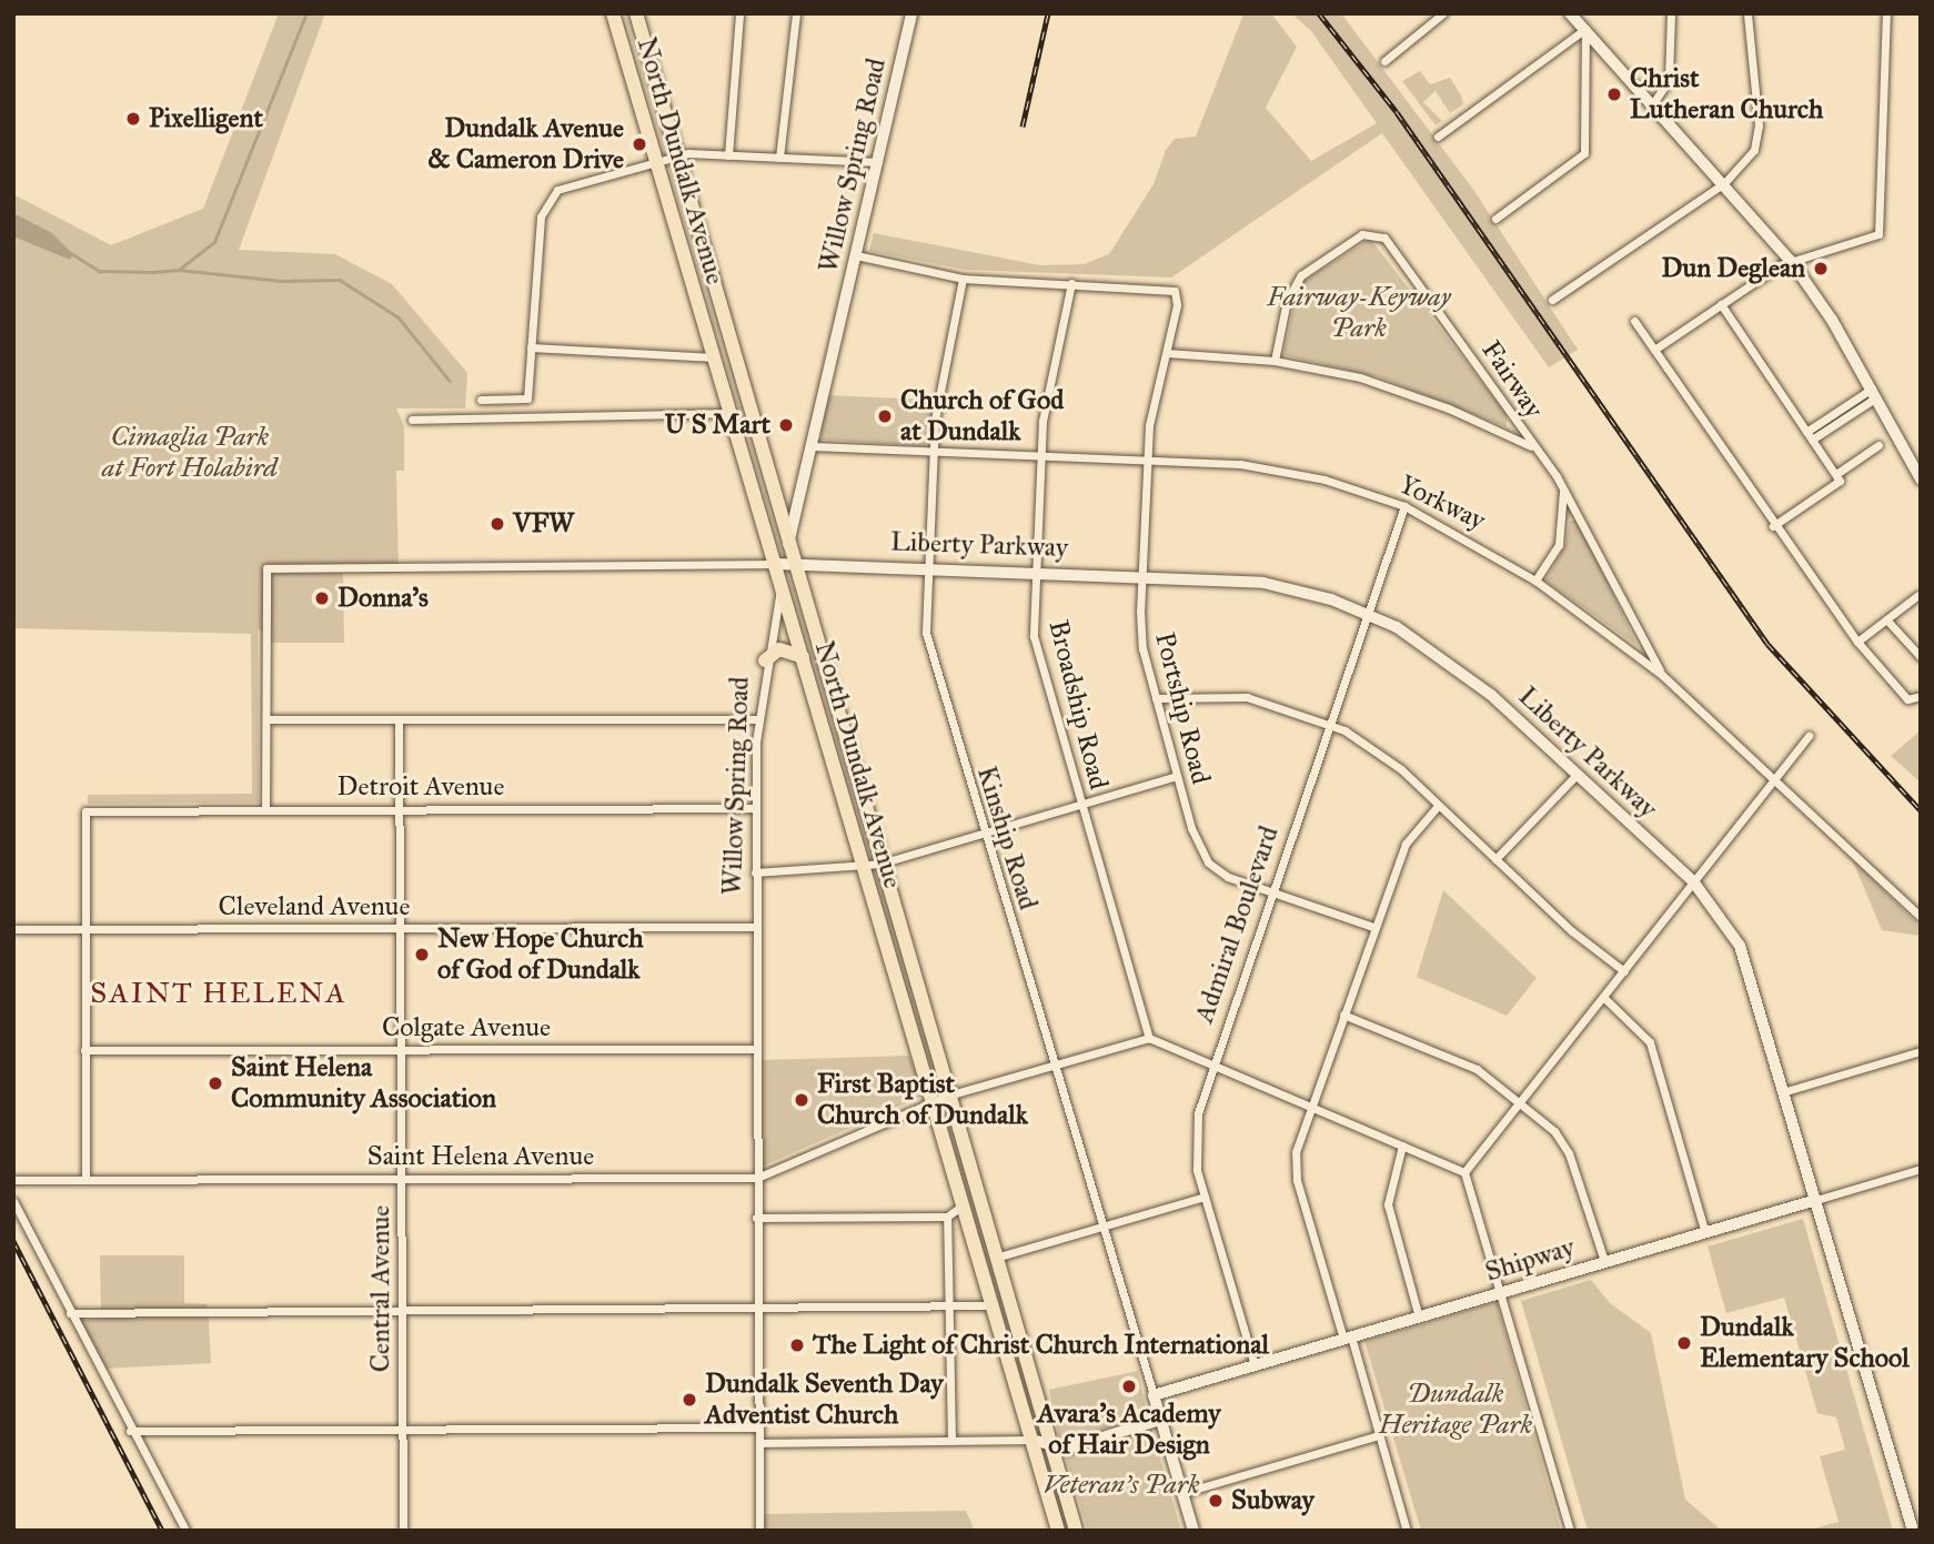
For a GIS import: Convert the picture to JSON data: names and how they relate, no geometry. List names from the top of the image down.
{
  "streets": {
    "main road": ["North Dundalk Avenue"],
    "street": [
      "Willow Spring Road",
      "Fairway",
      "Yorkway",
      "Liberty Parkway",
      "Broadship Road",
      "Portship Road",
      "Detroit Avenue",
      "Kinship Road",
      "Cleveland Avenue",
      "Admiral Boulevard",
      "Colgate Avenue",
      "Saint Helena Avenue",
      "Shipway",
      "Central Avenue"
    ]
  },
  "crossings": [
    ["North Dundalk Avenue", "Willow Spring Road"],
    ["North Dundalk Avenue", "Liberty Parkway"],
    ["North Dundalk Avenue", "Saint Helena Avenue"],
    ["Willow Spring Road", "Yorkway"],
    ["Willow Spring Road", "Detroit Avenue"],
    ["Willow Spring Road", "Cleveland Avenue"],
    ["Willow Spring Road", "Colgate Avenue"],
    ["Willow Spring Road", "Saint Helena Avenue"],
    ["Fairway", "Yorkway"],
    ["Yorkway", "Broadship Road"],
    ["Yorkway", "Portship Road"],
    ["Yorkway", "Kinship Road"],
    ["Yorkway", "Admiral Boulevard"],
    ["Liberty Parkway", "Broadship Road"],
    ["Liberty Parkway", "Portship Road"],
    ["Liberty Parkway", "Kinship Road"],
    ["Liberty Parkway", "Admiral Boulevard"],
    ["Liberty Parkway", "Shipway"],
    ["Broadship Road", "Portship Road"],
    ["Broadship Road", "Saint Helena Avenue"],
    ["Portship Road", "Admiral Boulevard"],
    ["Detroit Avenue", "Cleveland Avenue"],
    ["Detroit Avenue", "Central Avenue"],
    ["Kinship Road", "Saint Helena Avenue"],
    ["Kinship Road", "Shipway"],
    ["Cleveland Avenue", "Central Avenue"],
    ["Admiral Boulevard", "Shipway"],
    ["Colgate Avenue", "Central Avenue"],
    ["Saint Helena Avenue", "Central Avenue"]
  ],
  "districts": ["SAINT HELENA"],
  "parks": [
    "Fairway-Keyway Park",
    "Cimaglia Park at Fort Holabird",
    "Dundalk Heritage Park",
    "Veteran's Park"
  ],
  "places": [
    "Christ Lutheran Church",
    "Pixelligent",
    "Dundalk Avenue & Cameron Drive",
    "Dun Deglean",
    "Church of God at Dundalk",
    "U S Mart",
    "VFW",
    "Donna's",
    "New Hope Church of God of Dundalk",
    "Saint Helena Community Association",
    "First Baptist Church of Dundalk",
    "Dundalk Elementary School",
    "The Light of Christ Church International",
    "Avara's Academy of Hair Design",
    "Dundalk Seventh Day Adventist Church",
    "Subway"
  ]
}
